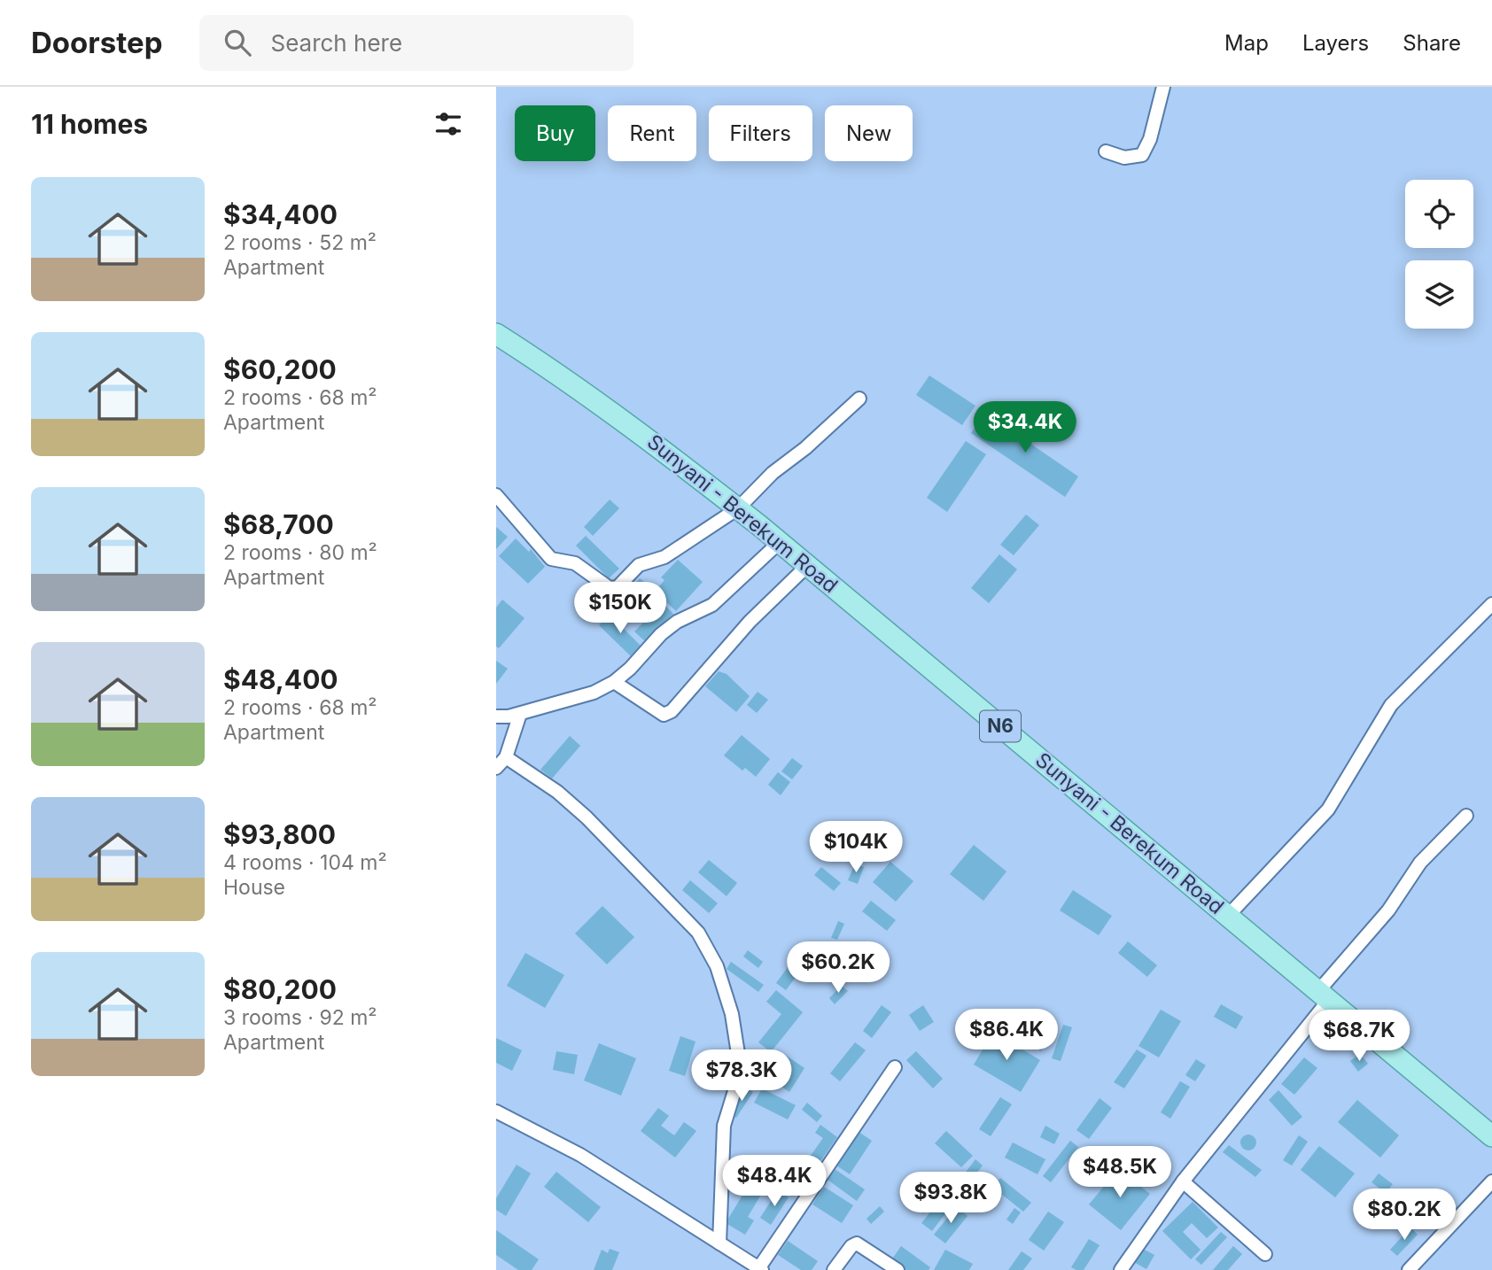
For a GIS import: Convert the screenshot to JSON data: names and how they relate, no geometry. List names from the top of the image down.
{
  "streets": {
    "main road": ["Sunyani - Berekum Road", "N6"]
  },
  "page": {
    "header": "Doorstep",
    "search": "Search here",
    "nav": ["Map", "Layers", "Share"],
    "heading": "11 homes",
    "chip": [
      "Buy",
      "Rent",
      "Filters",
      "New"
    ],
    "list": [
      {
        "name": "$34,400",
        "note": "2 rooms · 52 m² · Apartment"
      },
      {
        "name": "$60,200",
        "note": "2 rooms · 68 m² · Apartment"
      },
      {
        "name": "$68,700",
        "note": "2 rooms · 80 m² · Apartment"
      },
      {
        "name": "$48,400",
        "note": "2 rooms · 68 m² · Apartment"
      },
      {
        "name": "$93,800",
        "note": "4 rooms · 104 m² · House"
      },
      {
        "name": "$80,200",
        "note": "3 rooms · 92 m² · Apartment"
      }
    ],
    "price": [
      "$34.4K",
      "$150K",
      "$104K",
      "$60.2K",
      "$86.4K",
      "$68.7K",
      "$78.3K",
      "$48.5K",
      "$48.4K",
      "$93.8K",
      "$80.2K"
    ]
  }
}
